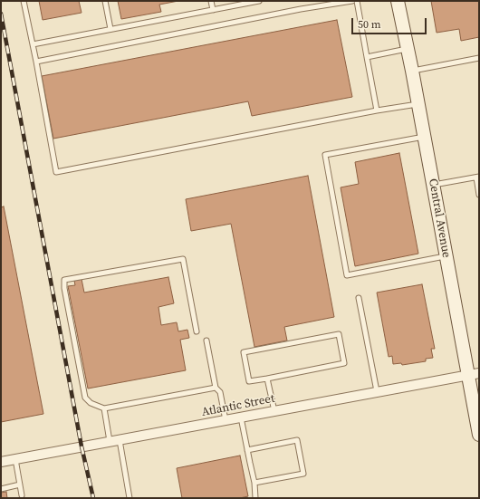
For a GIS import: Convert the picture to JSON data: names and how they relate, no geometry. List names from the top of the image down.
{
  "streets": {
    "street": ["Central Avenue", "Atlantic Street"]
  },
  "crossings": [
    ["Central Avenue", "Atlantic Street"]
  ],
  "scale_bar": "50 m"
}
